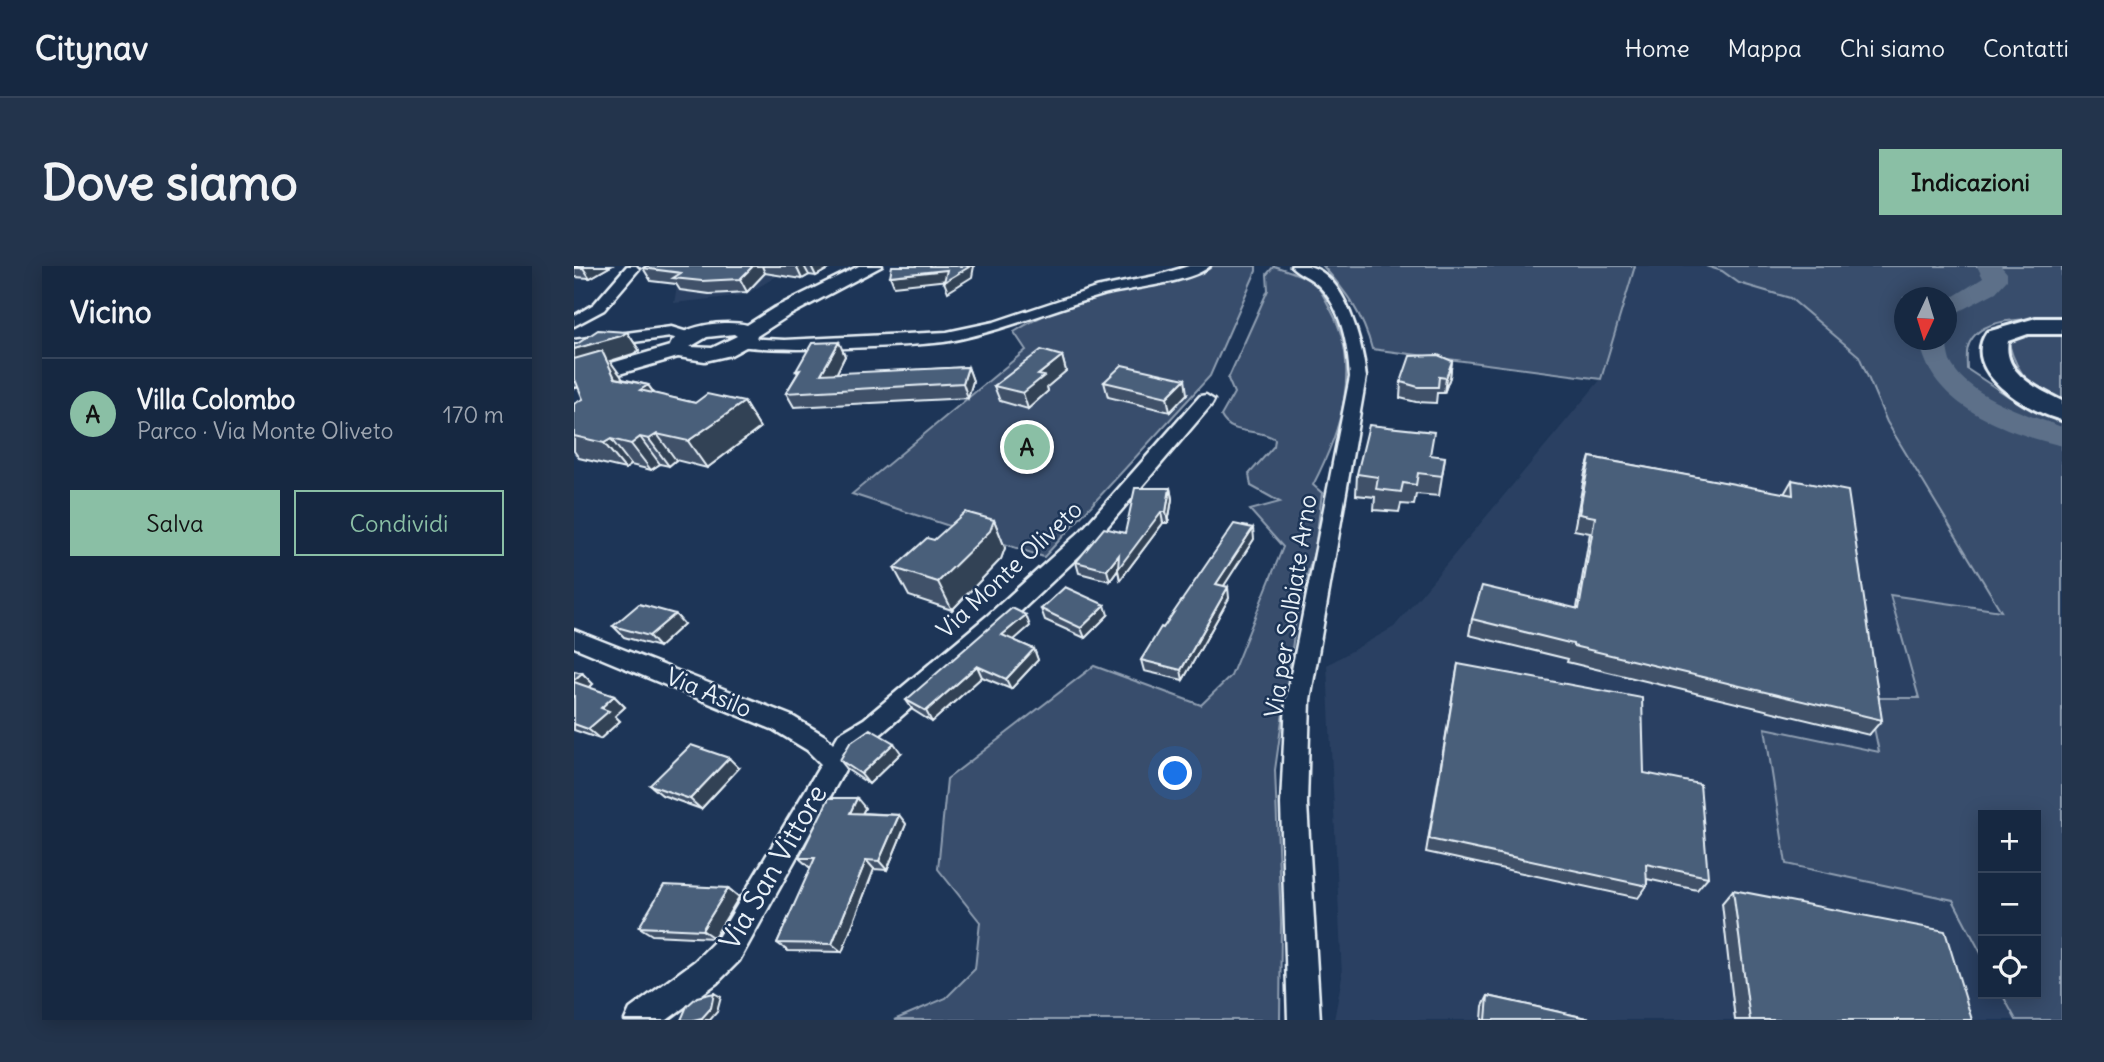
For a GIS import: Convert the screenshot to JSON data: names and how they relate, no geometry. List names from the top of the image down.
{
  "streets": {
    "street": [
      "Via Monte Oliveto",
      "Via per Solbiate Arno",
      "Via Asilo",
      "Via San Vittore"
    ]
  },
  "crossings": [
    ["Via Monte Oliveto", "Via Asilo"],
    ["Via Monte Oliveto", "Via San Vittore"],
    ["Via Asilo", "Via San Vittore"]
  ],
  "north": "bottom",
  "page": {
    "header": "Citynav",
    "nav": [
      "Home",
      "Mappa",
      "Chi siamo",
      "Contatti"
    ],
    "buttons": [
      "Indicazioni",
      ["Salva", "Condividi"]
    ],
    "title": "Dove siamo",
    "heading": "Vicino",
    "list": [
      {
        "mark": "A",
        "name": "Villa Colombo",
        "note": "Parco · Via Monte Oliveto",
        "value": "170 m"
      }
    ],
    "pins": "A",
    "map_buttons": ["+", "−"]
  }
}
